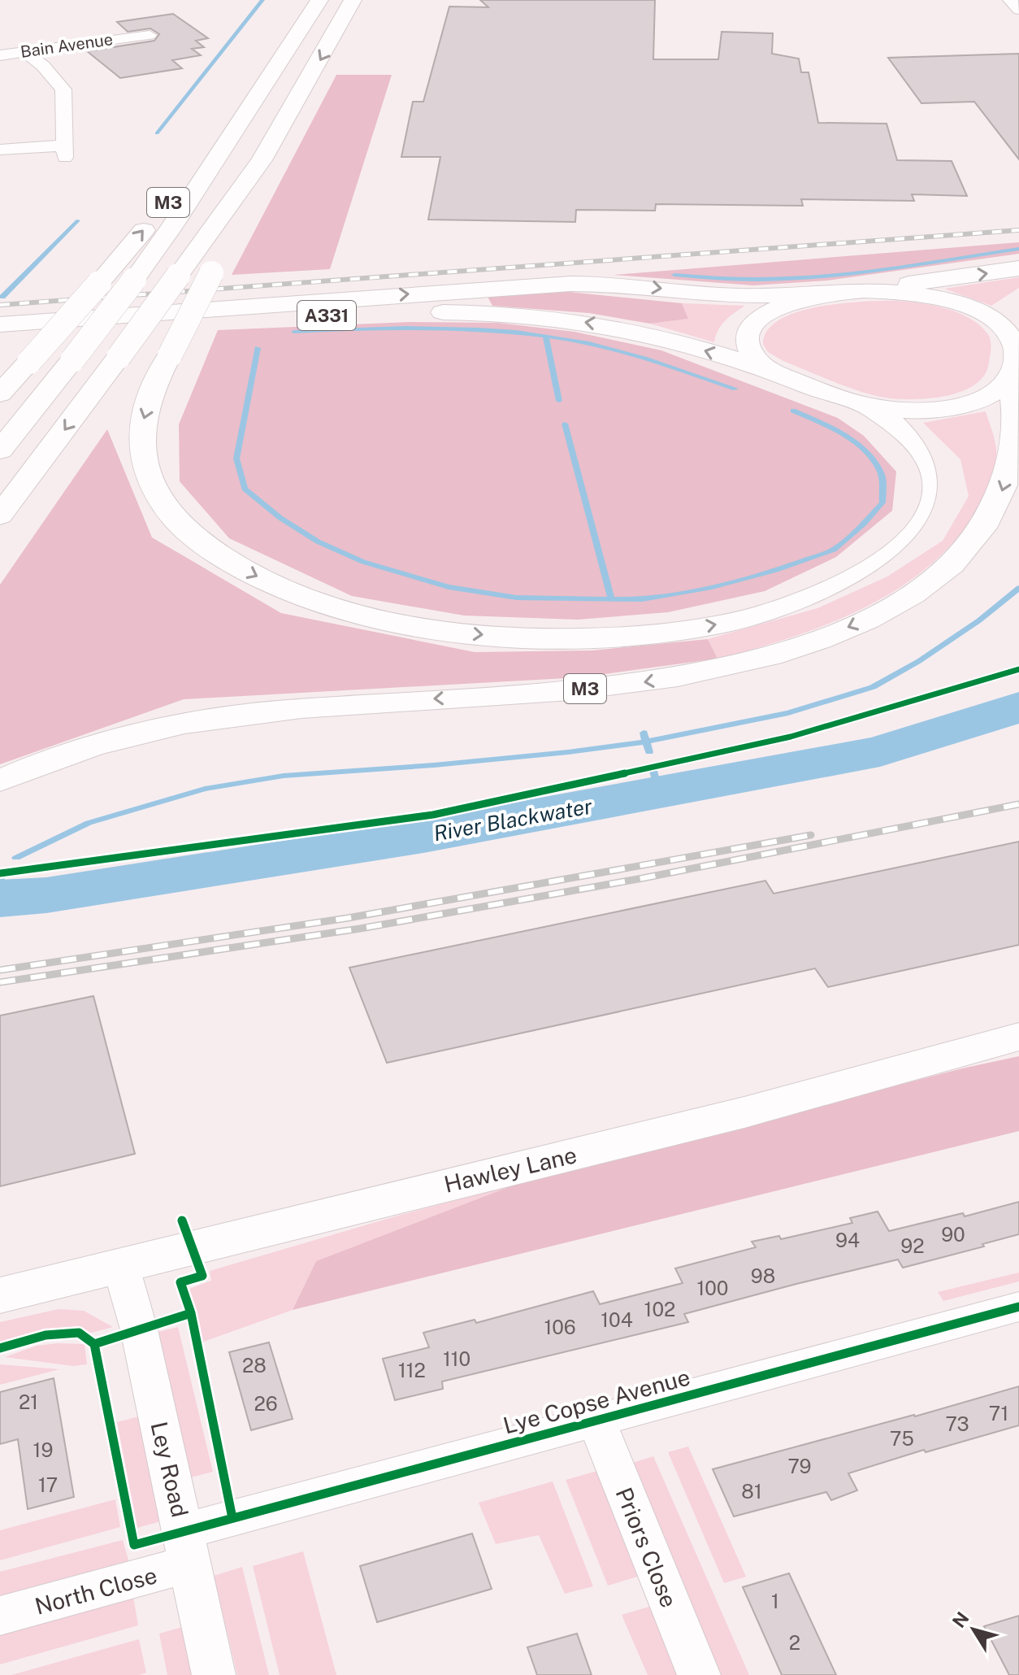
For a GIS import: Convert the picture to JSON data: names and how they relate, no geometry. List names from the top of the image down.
{
  "streets": {
    "main road": ["M3", "A331", "Hawley Lane"],
    "street": [
      "Bain Avenue",
      "Lye Copse Avenue",
      "Ley Road",
      "Priors Close",
      "North Close"
    ]
  },
  "crossings": [
    ["Hawley Lane", "Ley Road"],
    ["Lye Copse Avenue", "Ley Road"],
    ["Lye Copse Avenue", "Priors Close"],
    ["Lye Copse Avenue", "North Close"],
    ["Ley Road", "North Close"]
  ],
  "water": ["River Blackwater"],
  "house_numbers": [
    "90",
    "94",
    "92",
    "98",
    "100",
    "102",
    "104",
    "106",
    "110",
    "28",
    "112",
    "21",
    "26",
    "71",
    "73",
    "75",
    "19",
    "79",
    "17",
    "81",
    "1",
    "2"
  ],
  "north": "top left"
}
